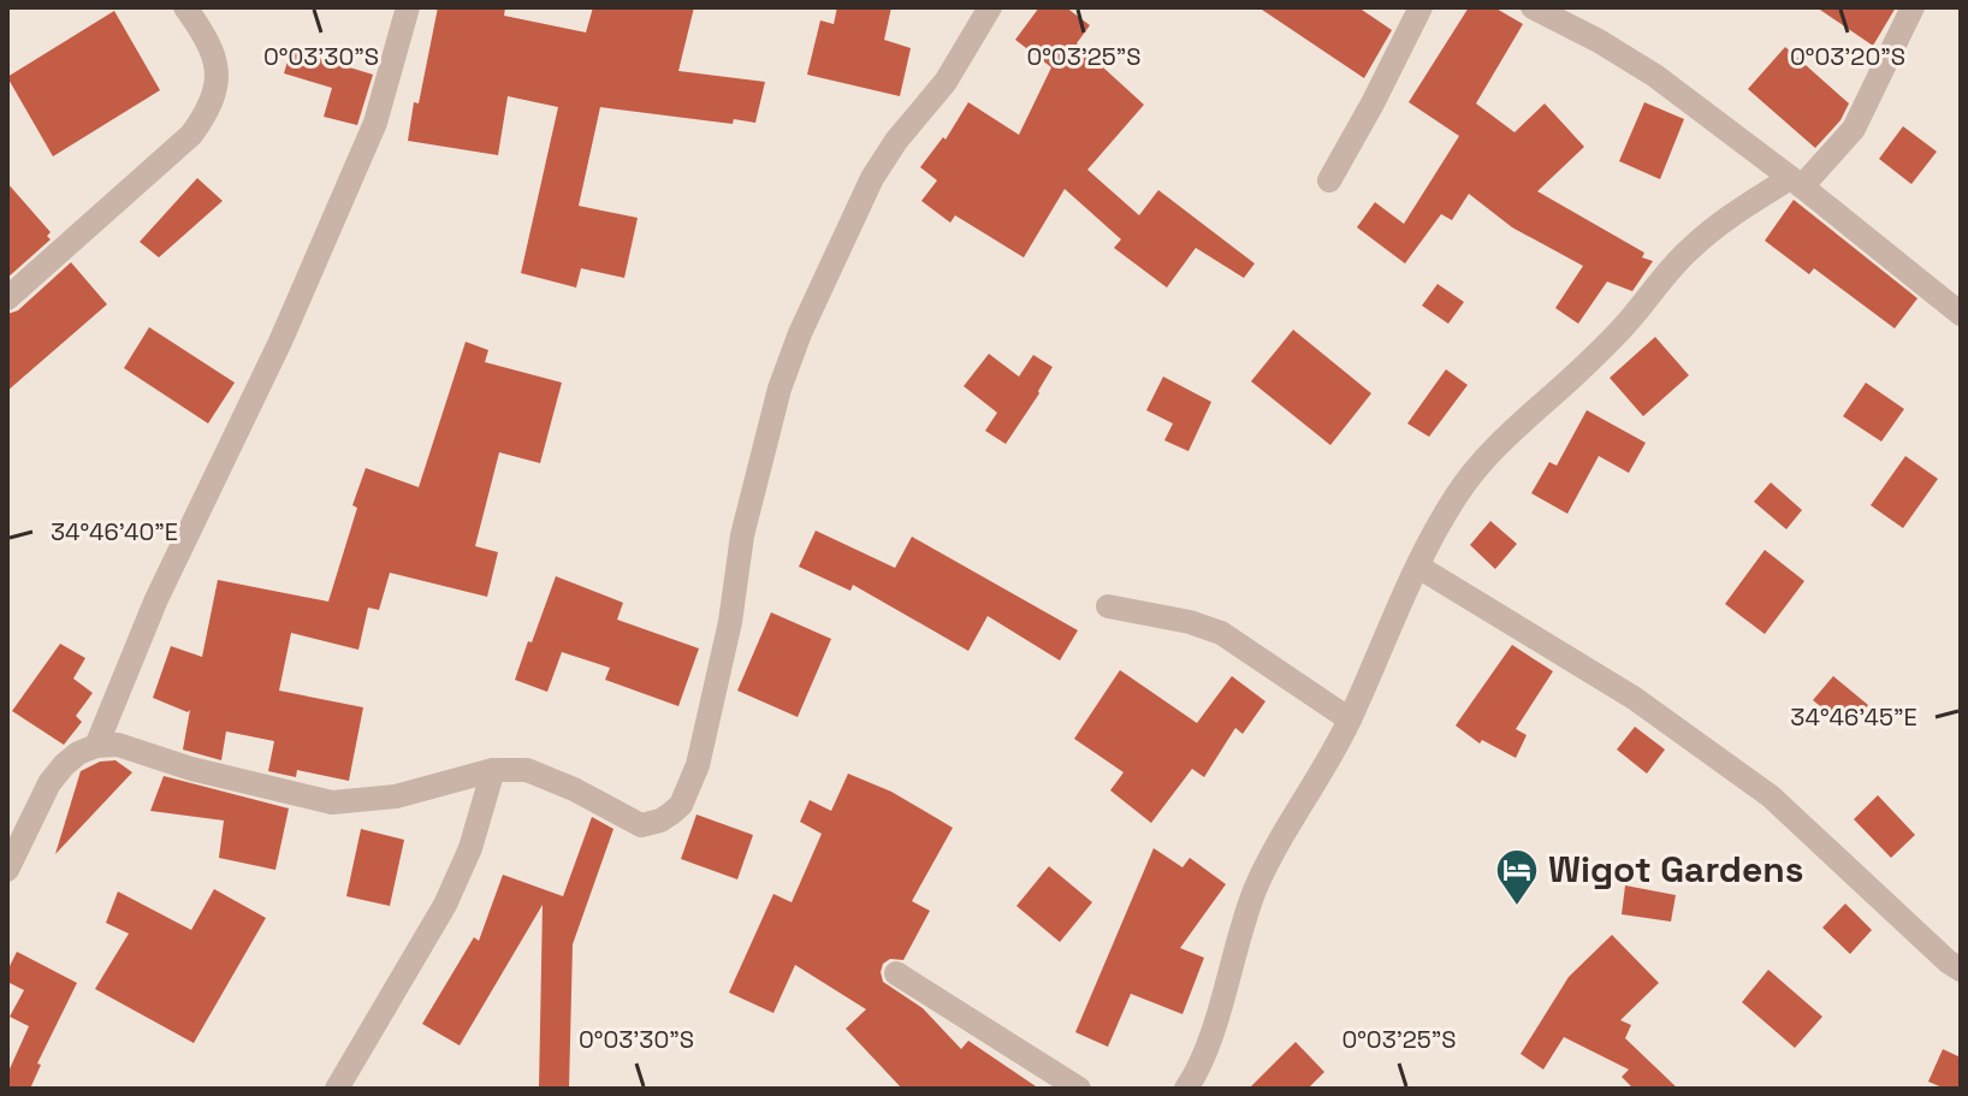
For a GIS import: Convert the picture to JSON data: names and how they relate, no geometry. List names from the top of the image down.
{
  "places": {
    "hotel": ["Wigot Gardens"]
  },
  "coordinates": [
    "0°03'30\"S",
    "0°03'25\"S",
    "0°03'20\"S",
    "34°46'40\"E",
    "34°46'45\"E"
  ]
}
